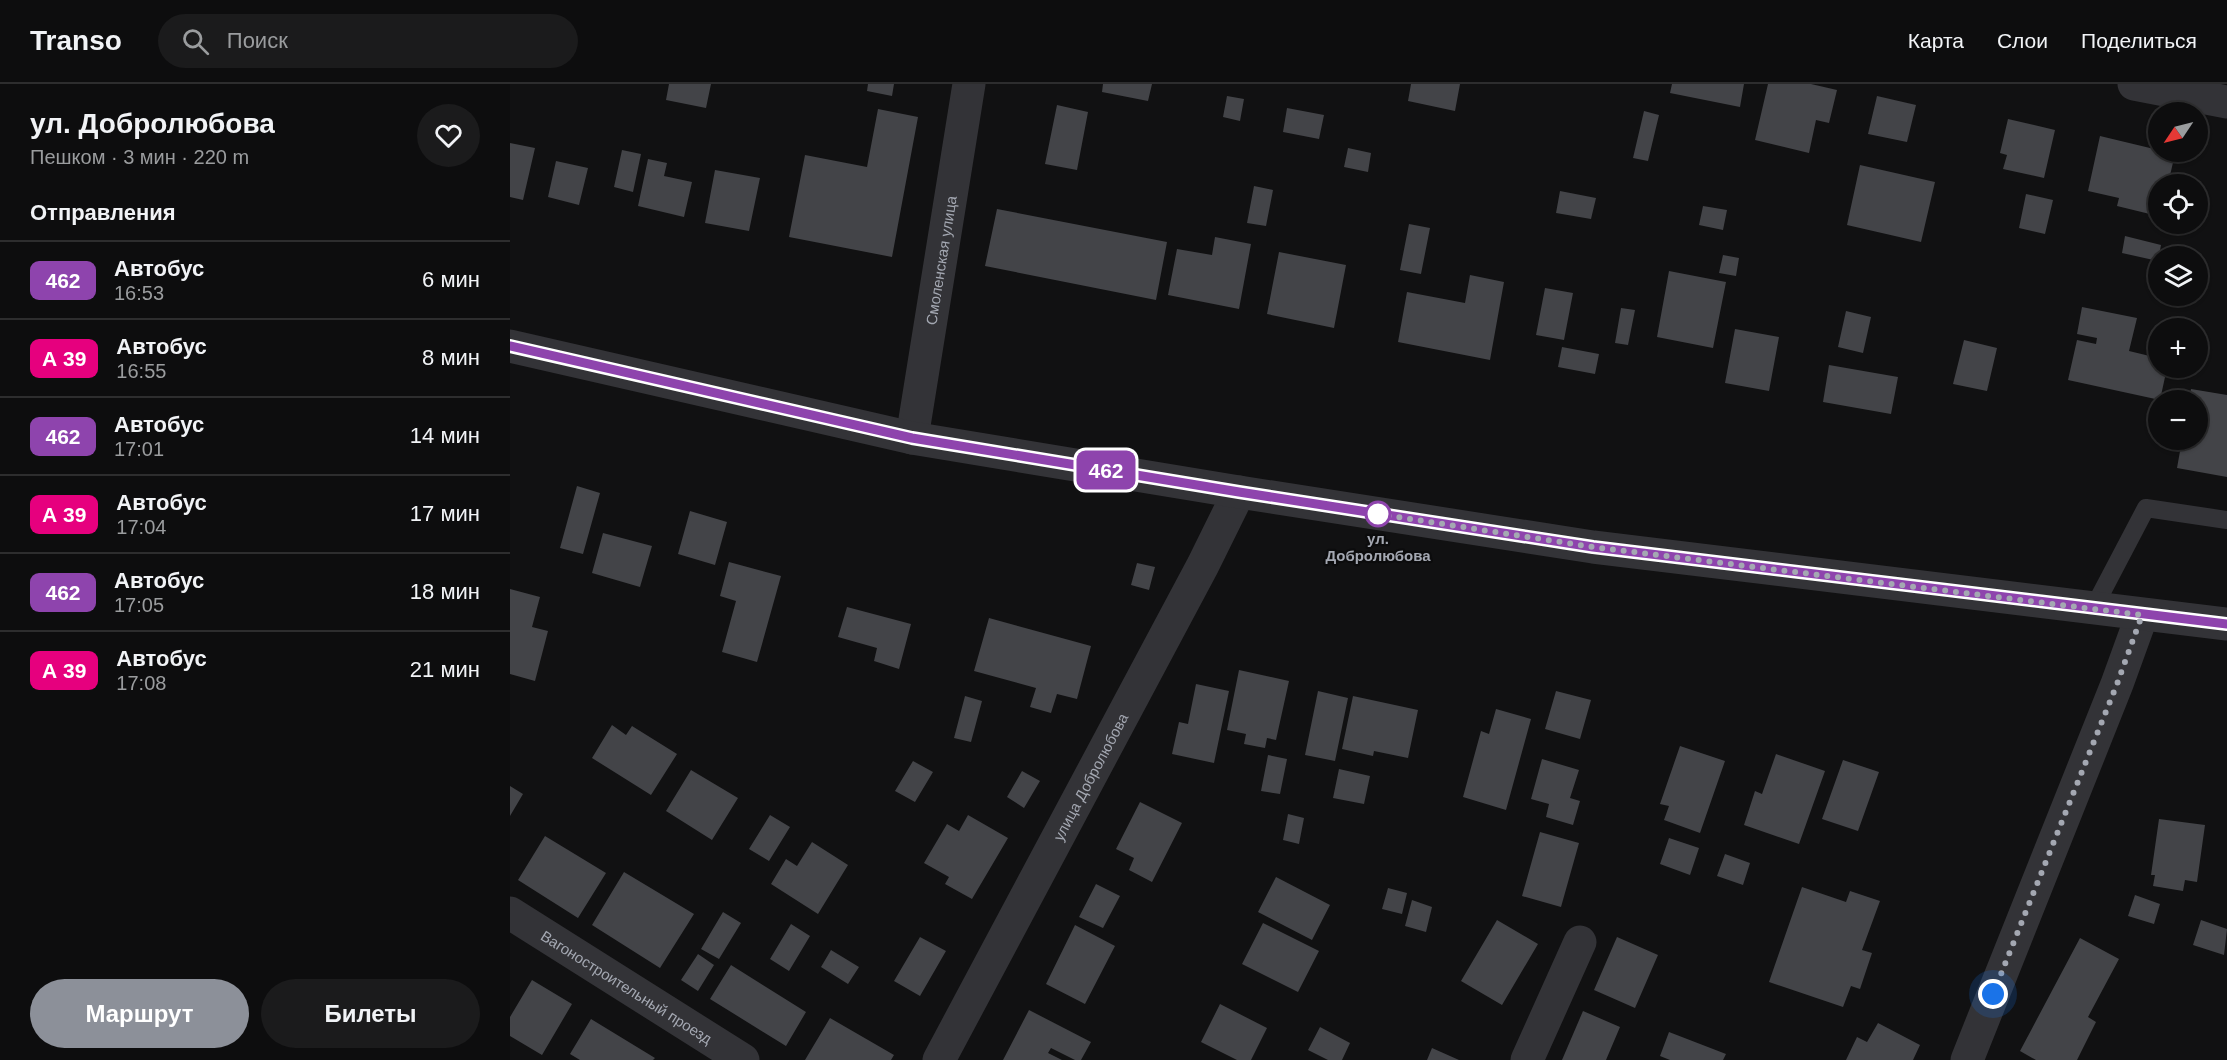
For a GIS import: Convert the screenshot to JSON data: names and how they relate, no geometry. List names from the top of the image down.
{
  "streets": {
    "street": ["Смоленская улица", "улица Добролюбова", "Вагоностроительный проезд"]
  },
  "places": ["ул. Добролюбова"],
  "lines": ["bus line 462"],
  "north": "bottom left",
  "page": {
    "header": "Transo",
    "search": "Поиск",
    "nav": ["Карта", "Слои", "Поделиться"],
    "heading": [
      ["ул. Добролюбова", "Пешком · 3 мин · 220 m"],
      "Отправления"
    ],
    "on_map": "462",
    "map_buttons": ["+", "−"],
    "list": [
      {
        "mark": "462",
        "name": "Автобус",
        "note": "16:53",
        "value": "6 мин"
      },
      {
        "mark": "А 39",
        "name": "Автобус",
        "note": "16:55",
        "value": "8 мин"
      },
      {
        "mark": "462",
        "name": "Автобус",
        "note": "17:01",
        "value": "14 мин"
      },
      {
        "mark": "А 39",
        "name": "Автобус",
        "note": "17:04",
        "value": "17 мин"
      },
      {
        "mark": "462",
        "name": "Автобус",
        "note": "17:05",
        "value": "18 мин"
      },
      {
        "mark": "А 39",
        "name": "Автобус",
        "note": "17:08",
        "value": "21 мин"
      }
    ],
    "buttons": ["Маршрут", "Билеты"]
  }
}
